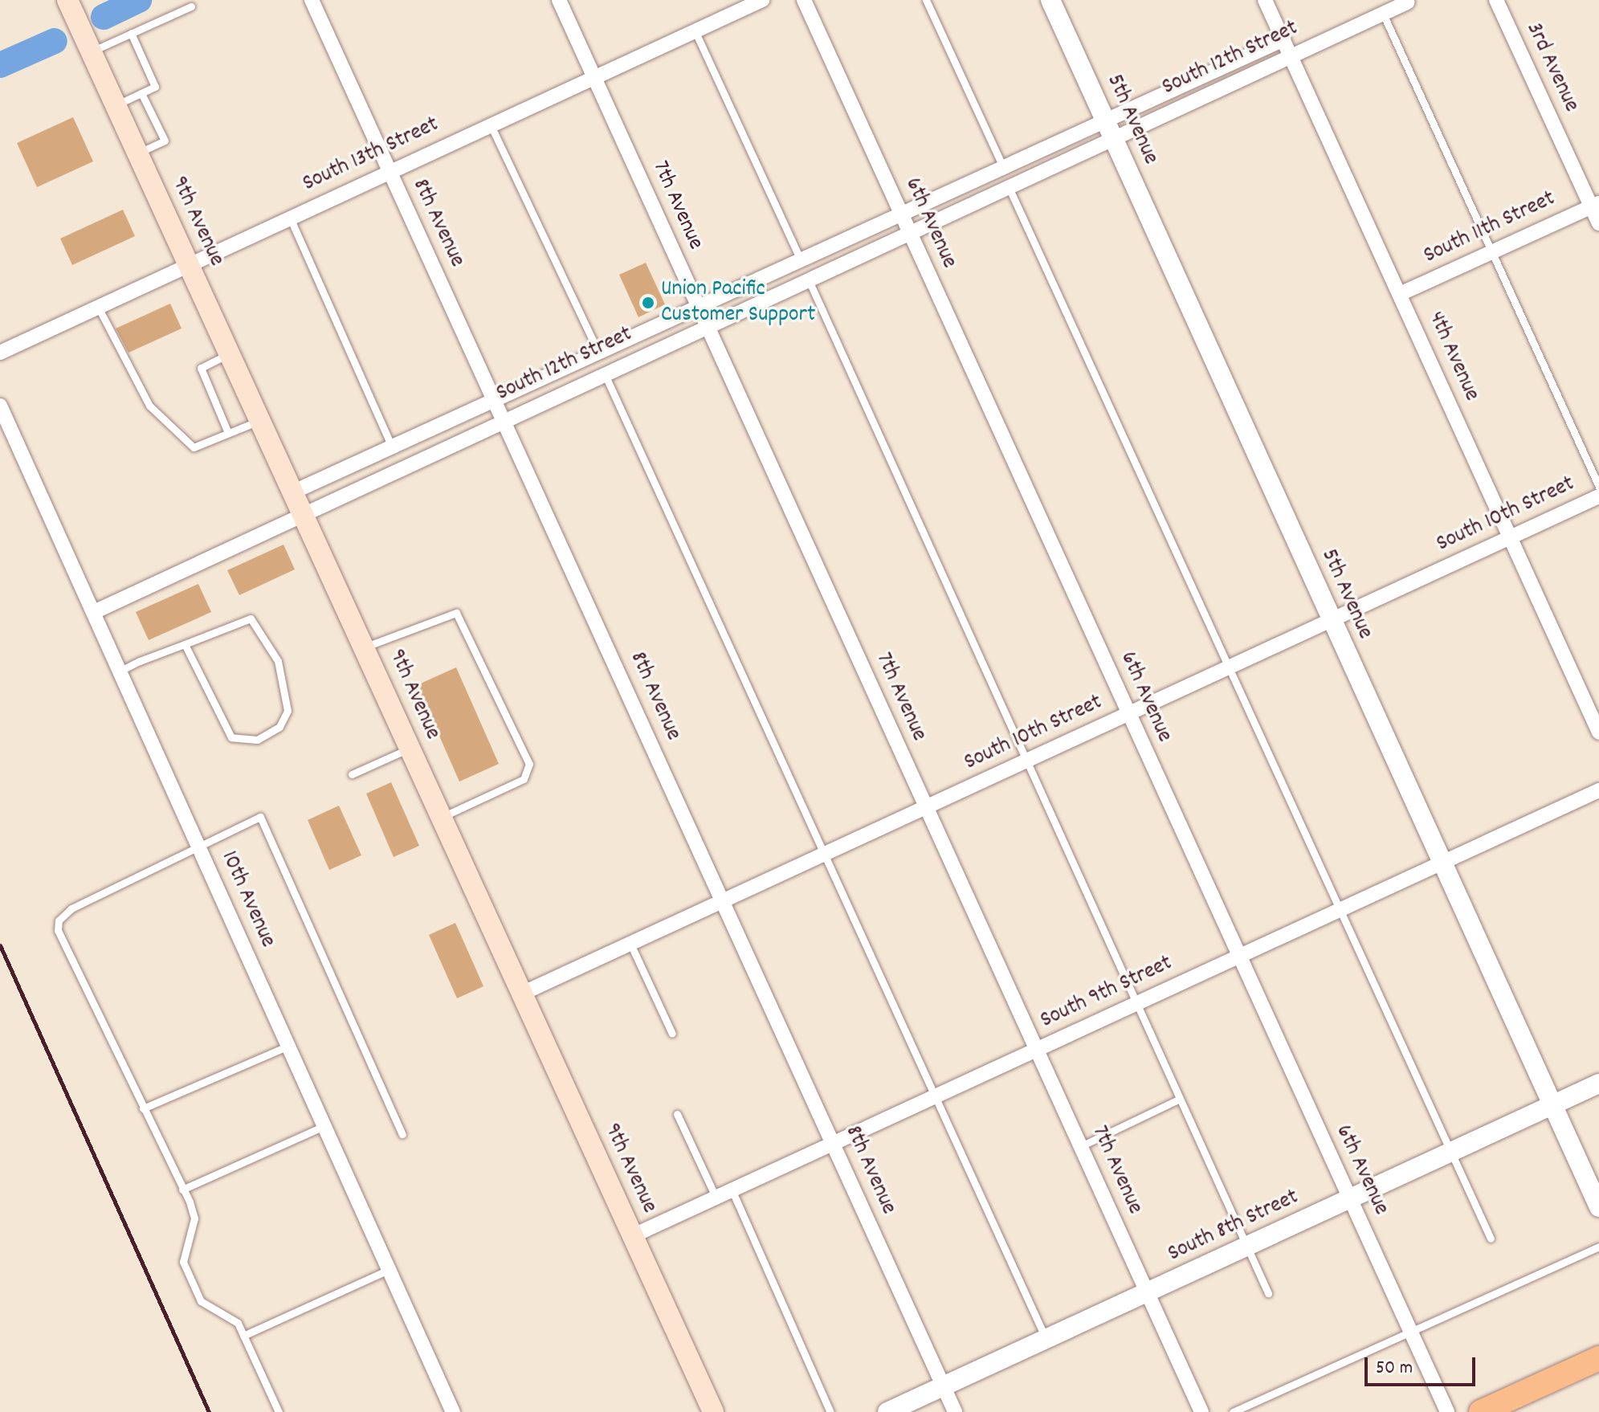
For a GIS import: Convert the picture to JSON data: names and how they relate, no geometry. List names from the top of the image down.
{
  "streets": {
    "main road": ["9th Avenue"],
    "street": [
      "South 12th Street",
      "3rd Avenue",
      "5th Avenue",
      "South 13th Street",
      "7th Avenue",
      "8th Avenue",
      "6th Avenue",
      "South 11th Street",
      "4th Avenue",
      "South 10th Street",
      "10th Avenue",
      "South 9th Street",
      "South 8th Street"
    ]
  },
  "crossings": [
    ["South 12th Street", "5th Avenue"],
    ["South 12th Street", "7th Avenue"],
    ["South 12th Street", "9th Avenue"],
    ["South 12th Street", "8th Avenue"],
    ["South 12th Street", "6th Avenue"],
    ["South 12th Street", "4th Avenue"],
    ["South 12th Street", "10th Avenue"],
    ["3rd Avenue", "South 11th Street"],
    ["5th Avenue", "South 10th Street"],
    ["5th Avenue", "South 9th Street"],
    ["5th Avenue", "South 8th Street"],
    ["South 13th Street", "7th Avenue"],
    ["South 13th Street", "9th Avenue"],
    ["South 13th Street", "8th Avenue"],
    ["7th Avenue", "South 10th Street"],
    ["7th Avenue", "South 9th Street"],
    ["7th Avenue", "South 8th Street"],
    ["9th Avenue", "South 10th Street"],
    ["9th Avenue", "South 9th Street"],
    ["8th Avenue", "South 10th Street"],
    ["8th Avenue", "South 9th Street"],
    ["8th Avenue", "South 8th Street"],
    ["6th Avenue", "South 10th Street"],
    ["6th Avenue", "South 9th Street"],
    ["6th Avenue", "South 8th Street"],
    ["South 11th Street", "4th Avenue"],
    ["4th Avenue", "South 10th Street"]
  ],
  "places": ["Union Pacific Customer Support"],
  "scale_bar": "50 m"
}
